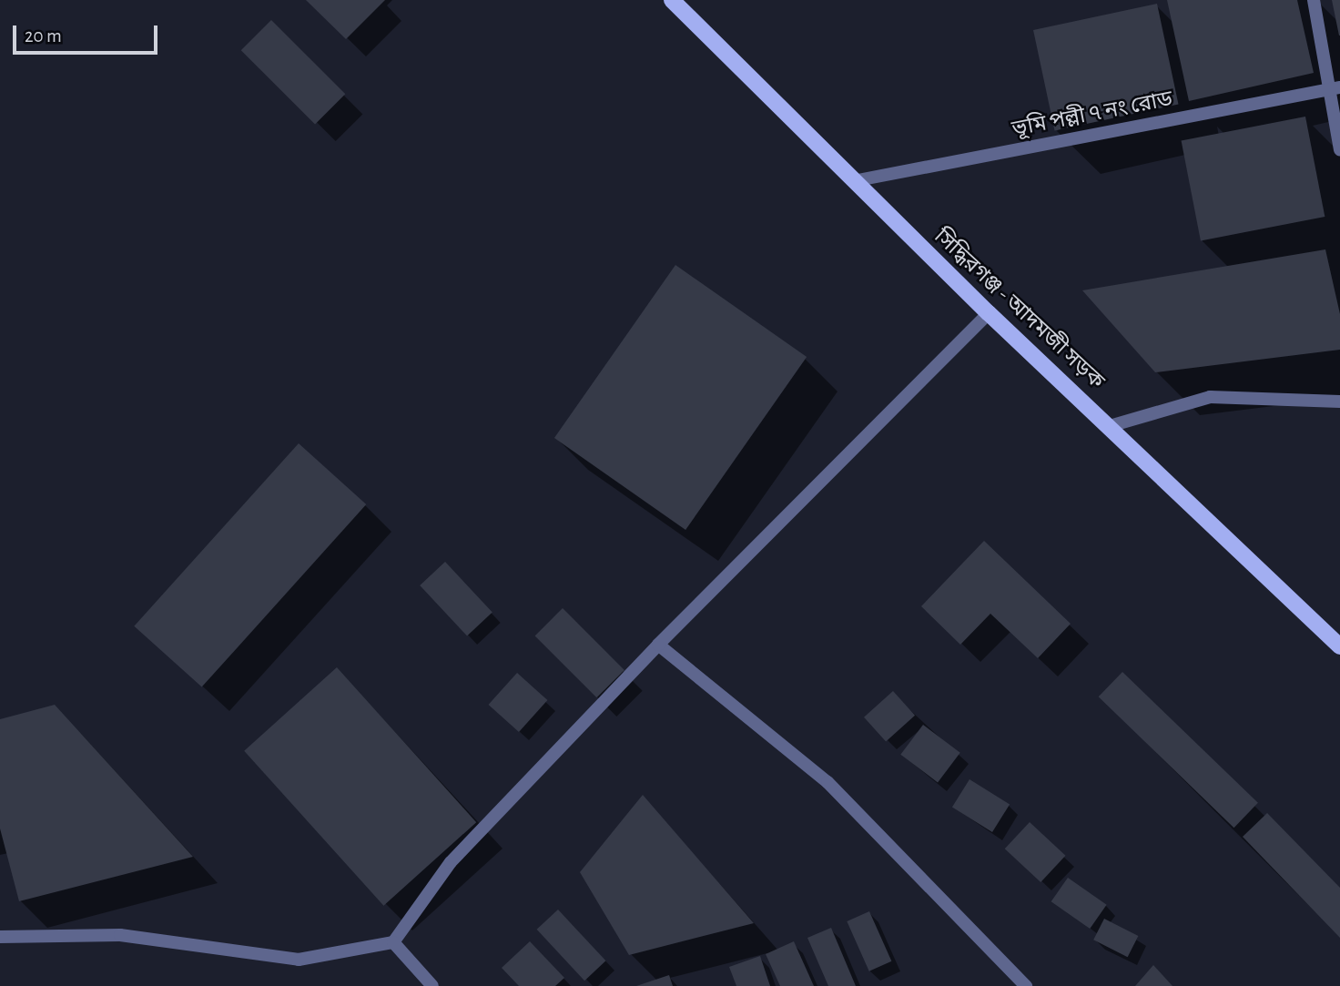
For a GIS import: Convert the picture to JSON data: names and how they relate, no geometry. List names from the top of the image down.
{
  "streets": {
    "main road": ["সিদ্ধিরগঞ্জ - আদমজী সড়ক"],
    "street": ["ভূমি পল্লী ৭ নং রোড"]
  },
  "crossings": [
    ["ভূমি পল্লী ৭ নং রোড", "সিদ্ধিরগঞ্জ - আদমজী সড়ক"]
  ],
  "scale_bar": "20 m"
}
